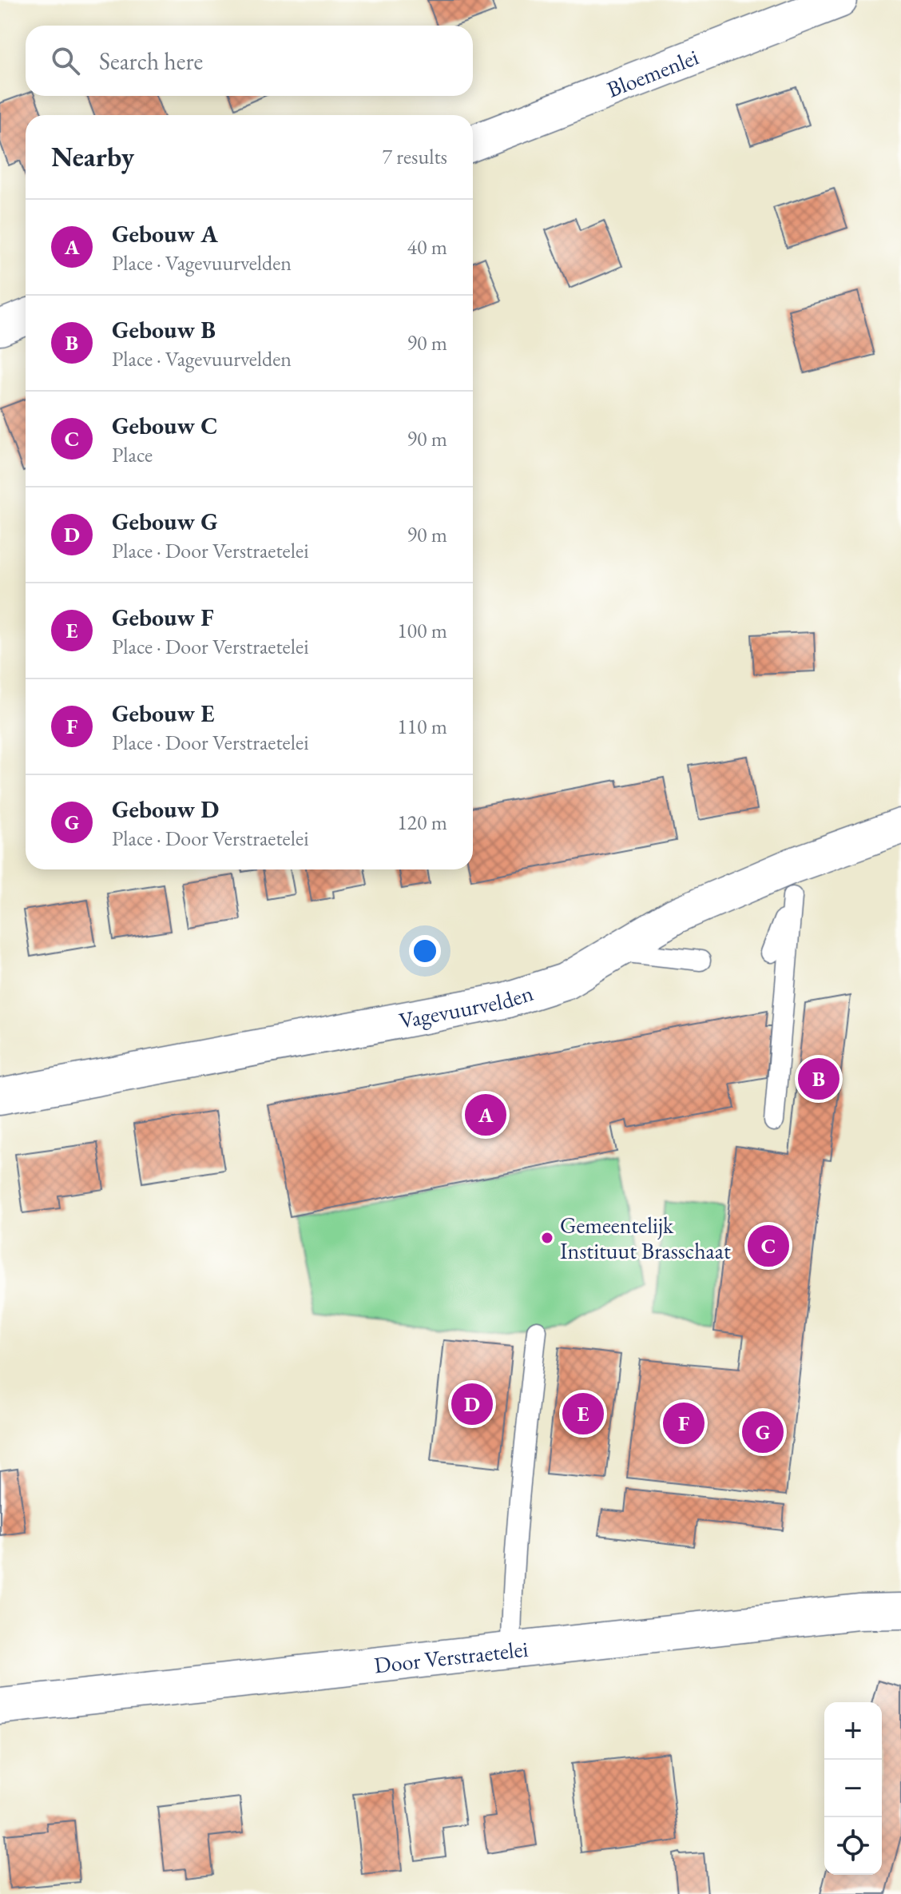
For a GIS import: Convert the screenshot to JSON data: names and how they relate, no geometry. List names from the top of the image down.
{
  "streets": {
    "street": ["Bloemenlei", "Vagevuurvelden", "Door Verstraetelei"]
  },
  "places": ["Gemeentelijk Instituut Brasschaat"],
  "page": {
    "search": "Search here",
    "heading": ["Nearby", "7 results"],
    "list": [
      {
        "mark": "A",
        "name": "Gebouw A",
        "note": "Place · Vagevuurvelden",
        "value": "40 m"
      },
      {
        "mark": "B",
        "name": "Gebouw B",
        "note": "Place · Vagevuurvelden",
        "value": "90 m"
      },
      {
        "mark": "C",
        "name": "Gebouw C",
        "note": "Place",
        "value": "90 m"
      },
      {
        "mark": "D",
        "name": "Gebouw G",
        "note": "Place · Door Verstraetelei",
        "value": "90 m"
      },
      {
        "mark": "E",
        "name": "Gebouw F",
        "note": "Place · Door Verstraetelei",
        "value": "100 m"
      },
      {
        "mark": "F",
        "name": "Gebouw E",
        "note": "Place · Door Verstraetelei",
        "value": "110 m"
      },
      {
        "mark": "G",
        "name": "Gebouw D",
        "note": "Place · Door Verstraetelei",
        "value": "120 m"
      }
    ],
    "pins": [
      "B",
      "A",
      "C",
      "D",
      "E",
      "F",
      "G"
    ],
    "map_buttons": ["+", "−"]
  }
}
